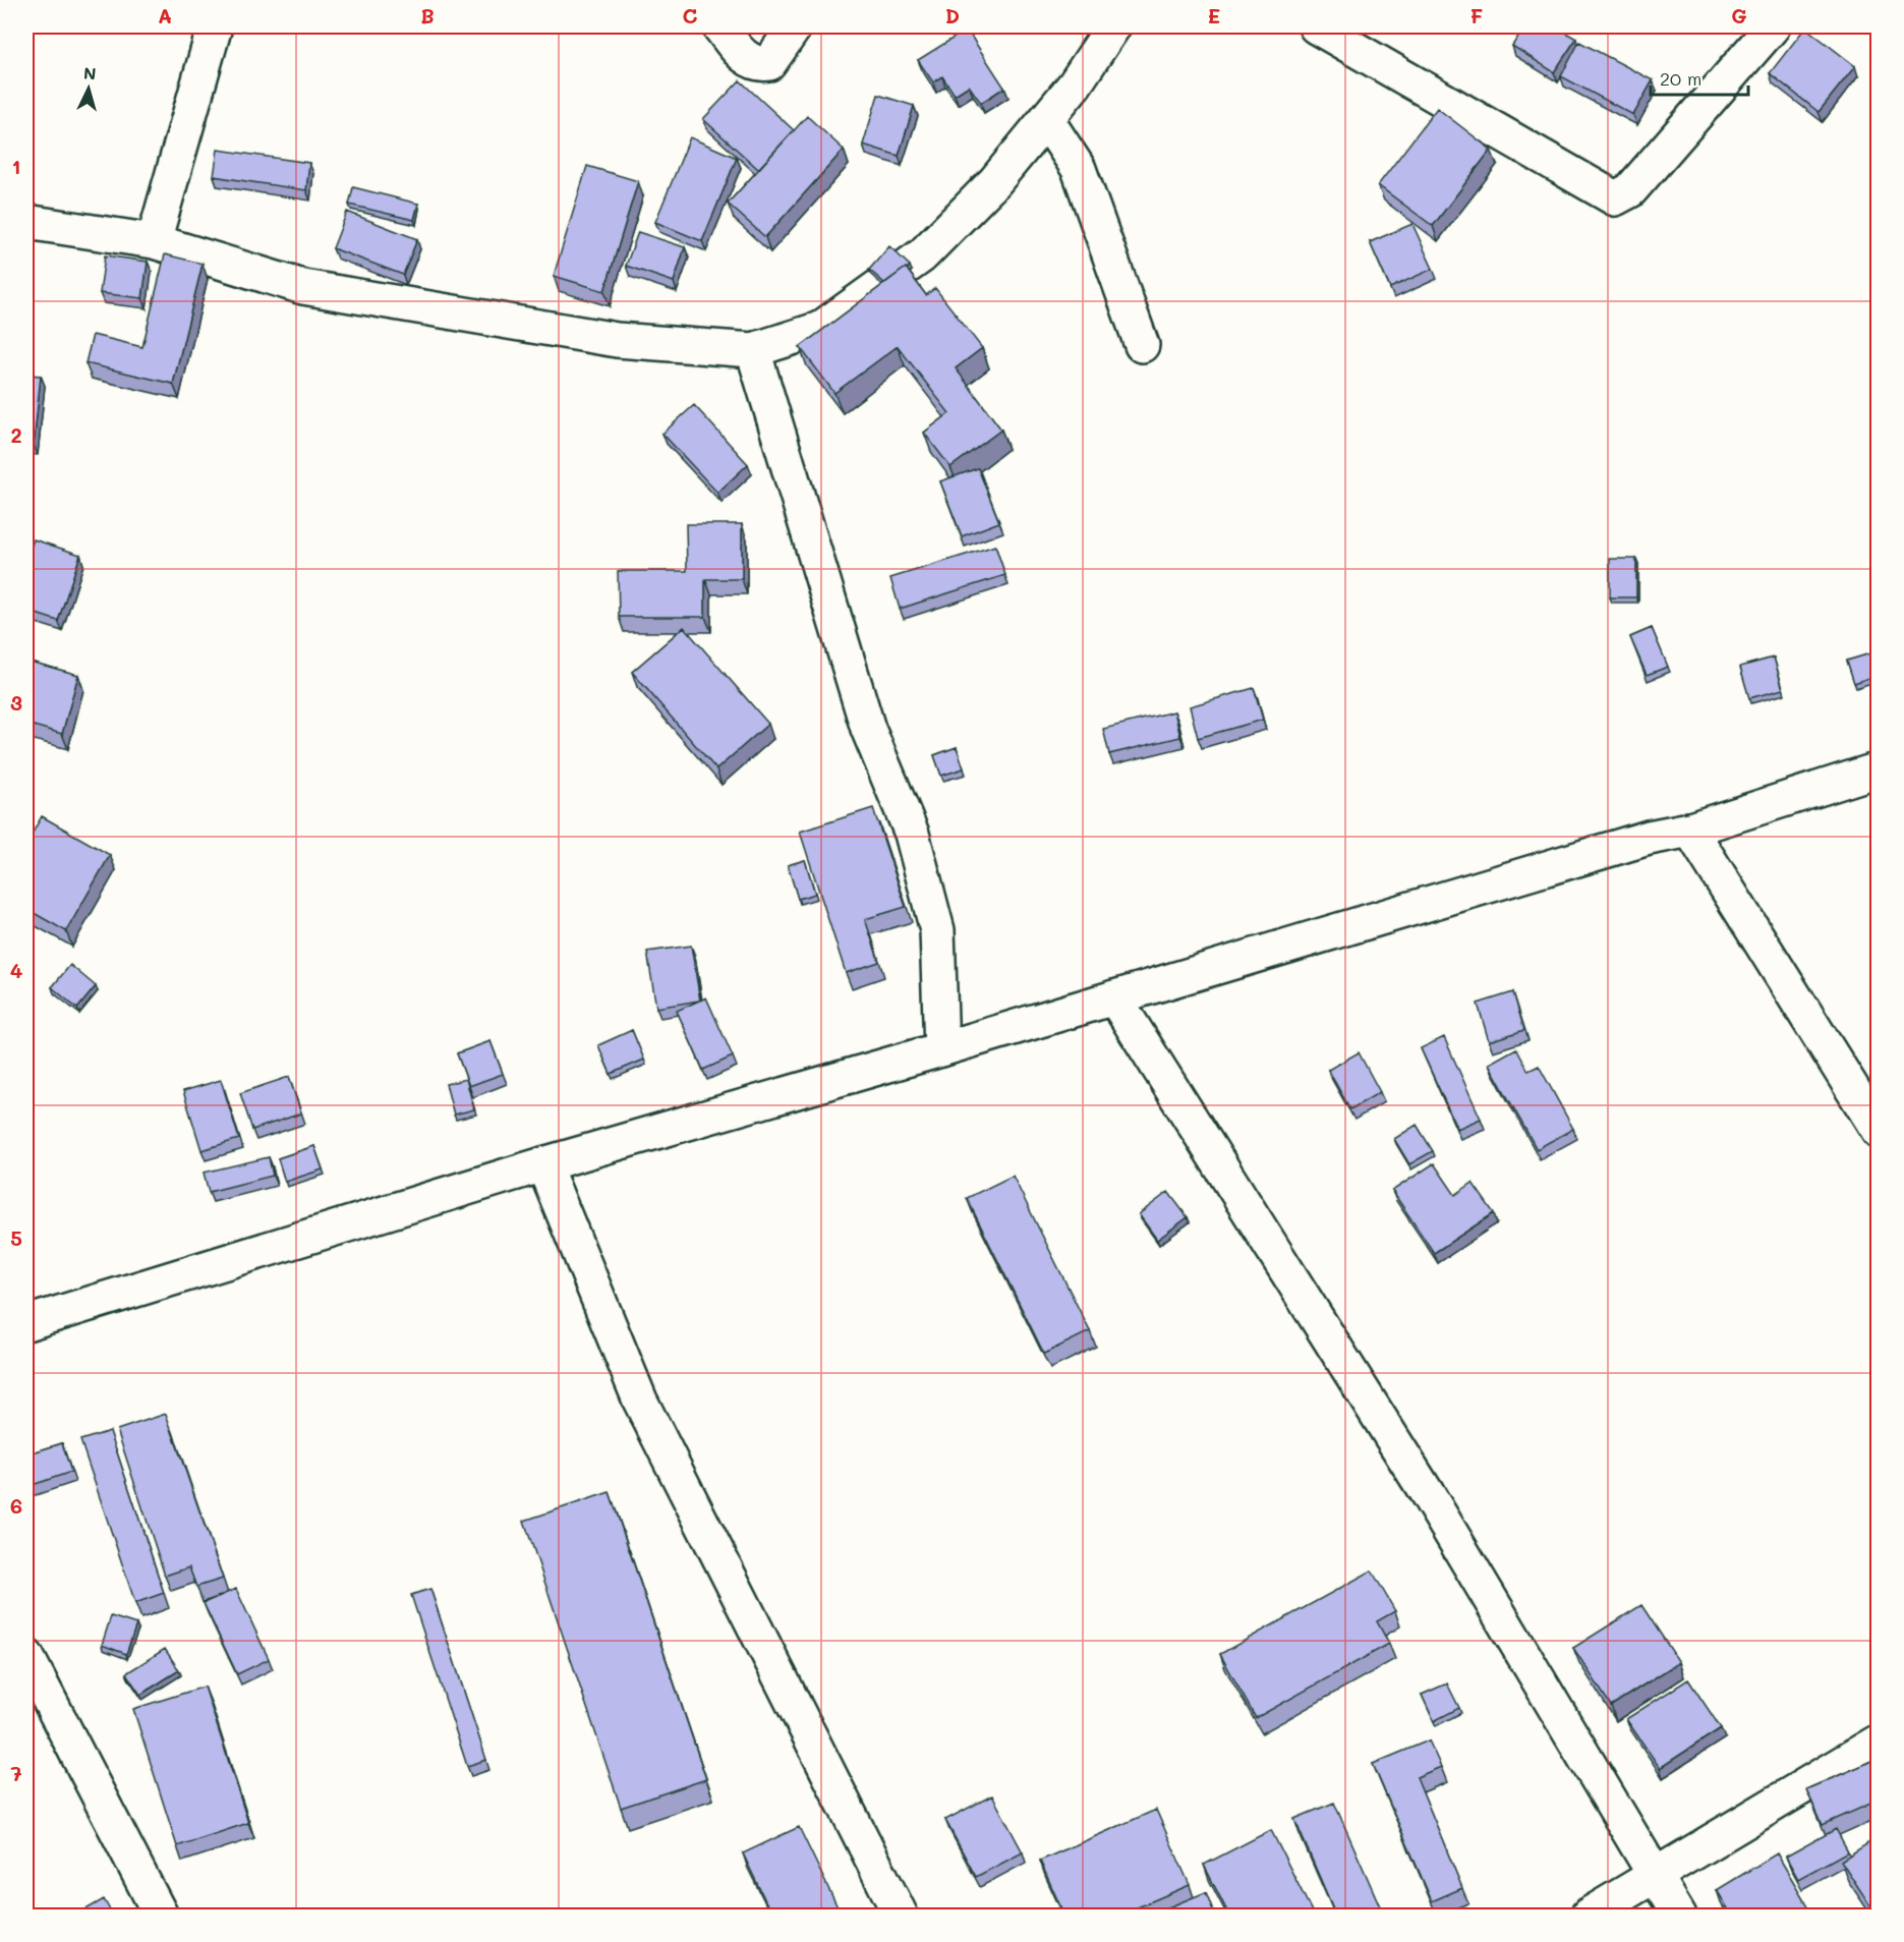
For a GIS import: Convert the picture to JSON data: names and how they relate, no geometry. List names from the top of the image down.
{
  "scale_bar": "20 m",
  "north": "top",
  "grid": {
    "columns": [
      "A",
      "B",
      "C",
      "D",
      "E",
      "F",
      "G"
    ],
    "rows": [
      "1",
      "2",
      "3",
      "4",
      "5",
      "6",
      "7"
    ]
  }
}
